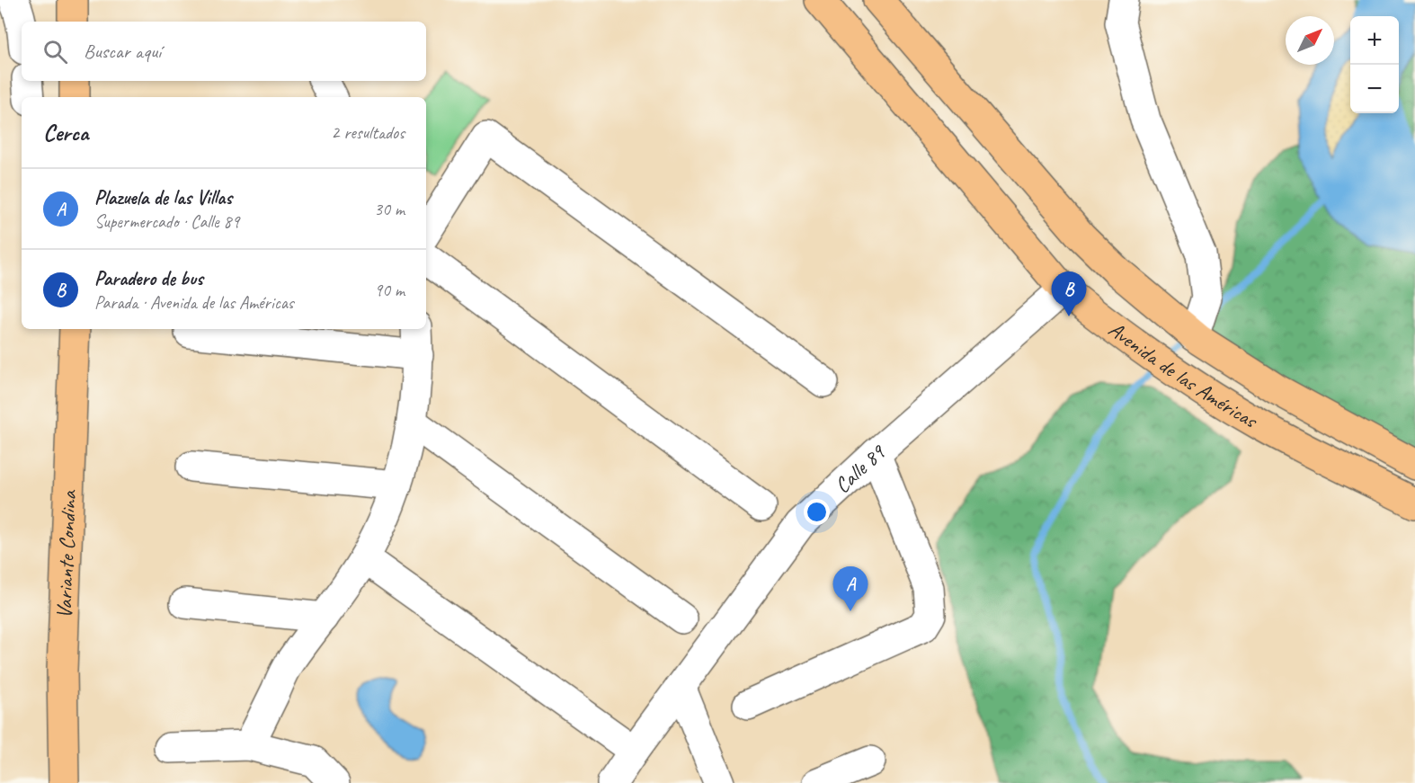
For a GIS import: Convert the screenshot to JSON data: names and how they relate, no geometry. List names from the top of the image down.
{
  "streets": {
    "main road": ["Avenida de las Américas", "Variante Condina"],
    "street": ["Calle 89"]
  },
  "crossings": [
    ["Avenida de las Américas", "Calle 89"]
  ],
  "north": "top right",
  "page": {
    "map_buttons": ["+", "−"],
    "search": "Buscar aquí",
    "heading": ["Cerca", "2 resultados"],
    "list": [
      {
        "mark": "A",
        "name": "Plazuela de las Villas",
        "note": "Supermercado · Calle 89",
        "value": "30 m"
      },
      {
        "mark": "B",
        "name": "Paradero de bus",
        "note": "Parada · Avenida de las Américas",
        "value": "90 m"
      }
    ],
    "pins": ["B", "A"]
  }
}
